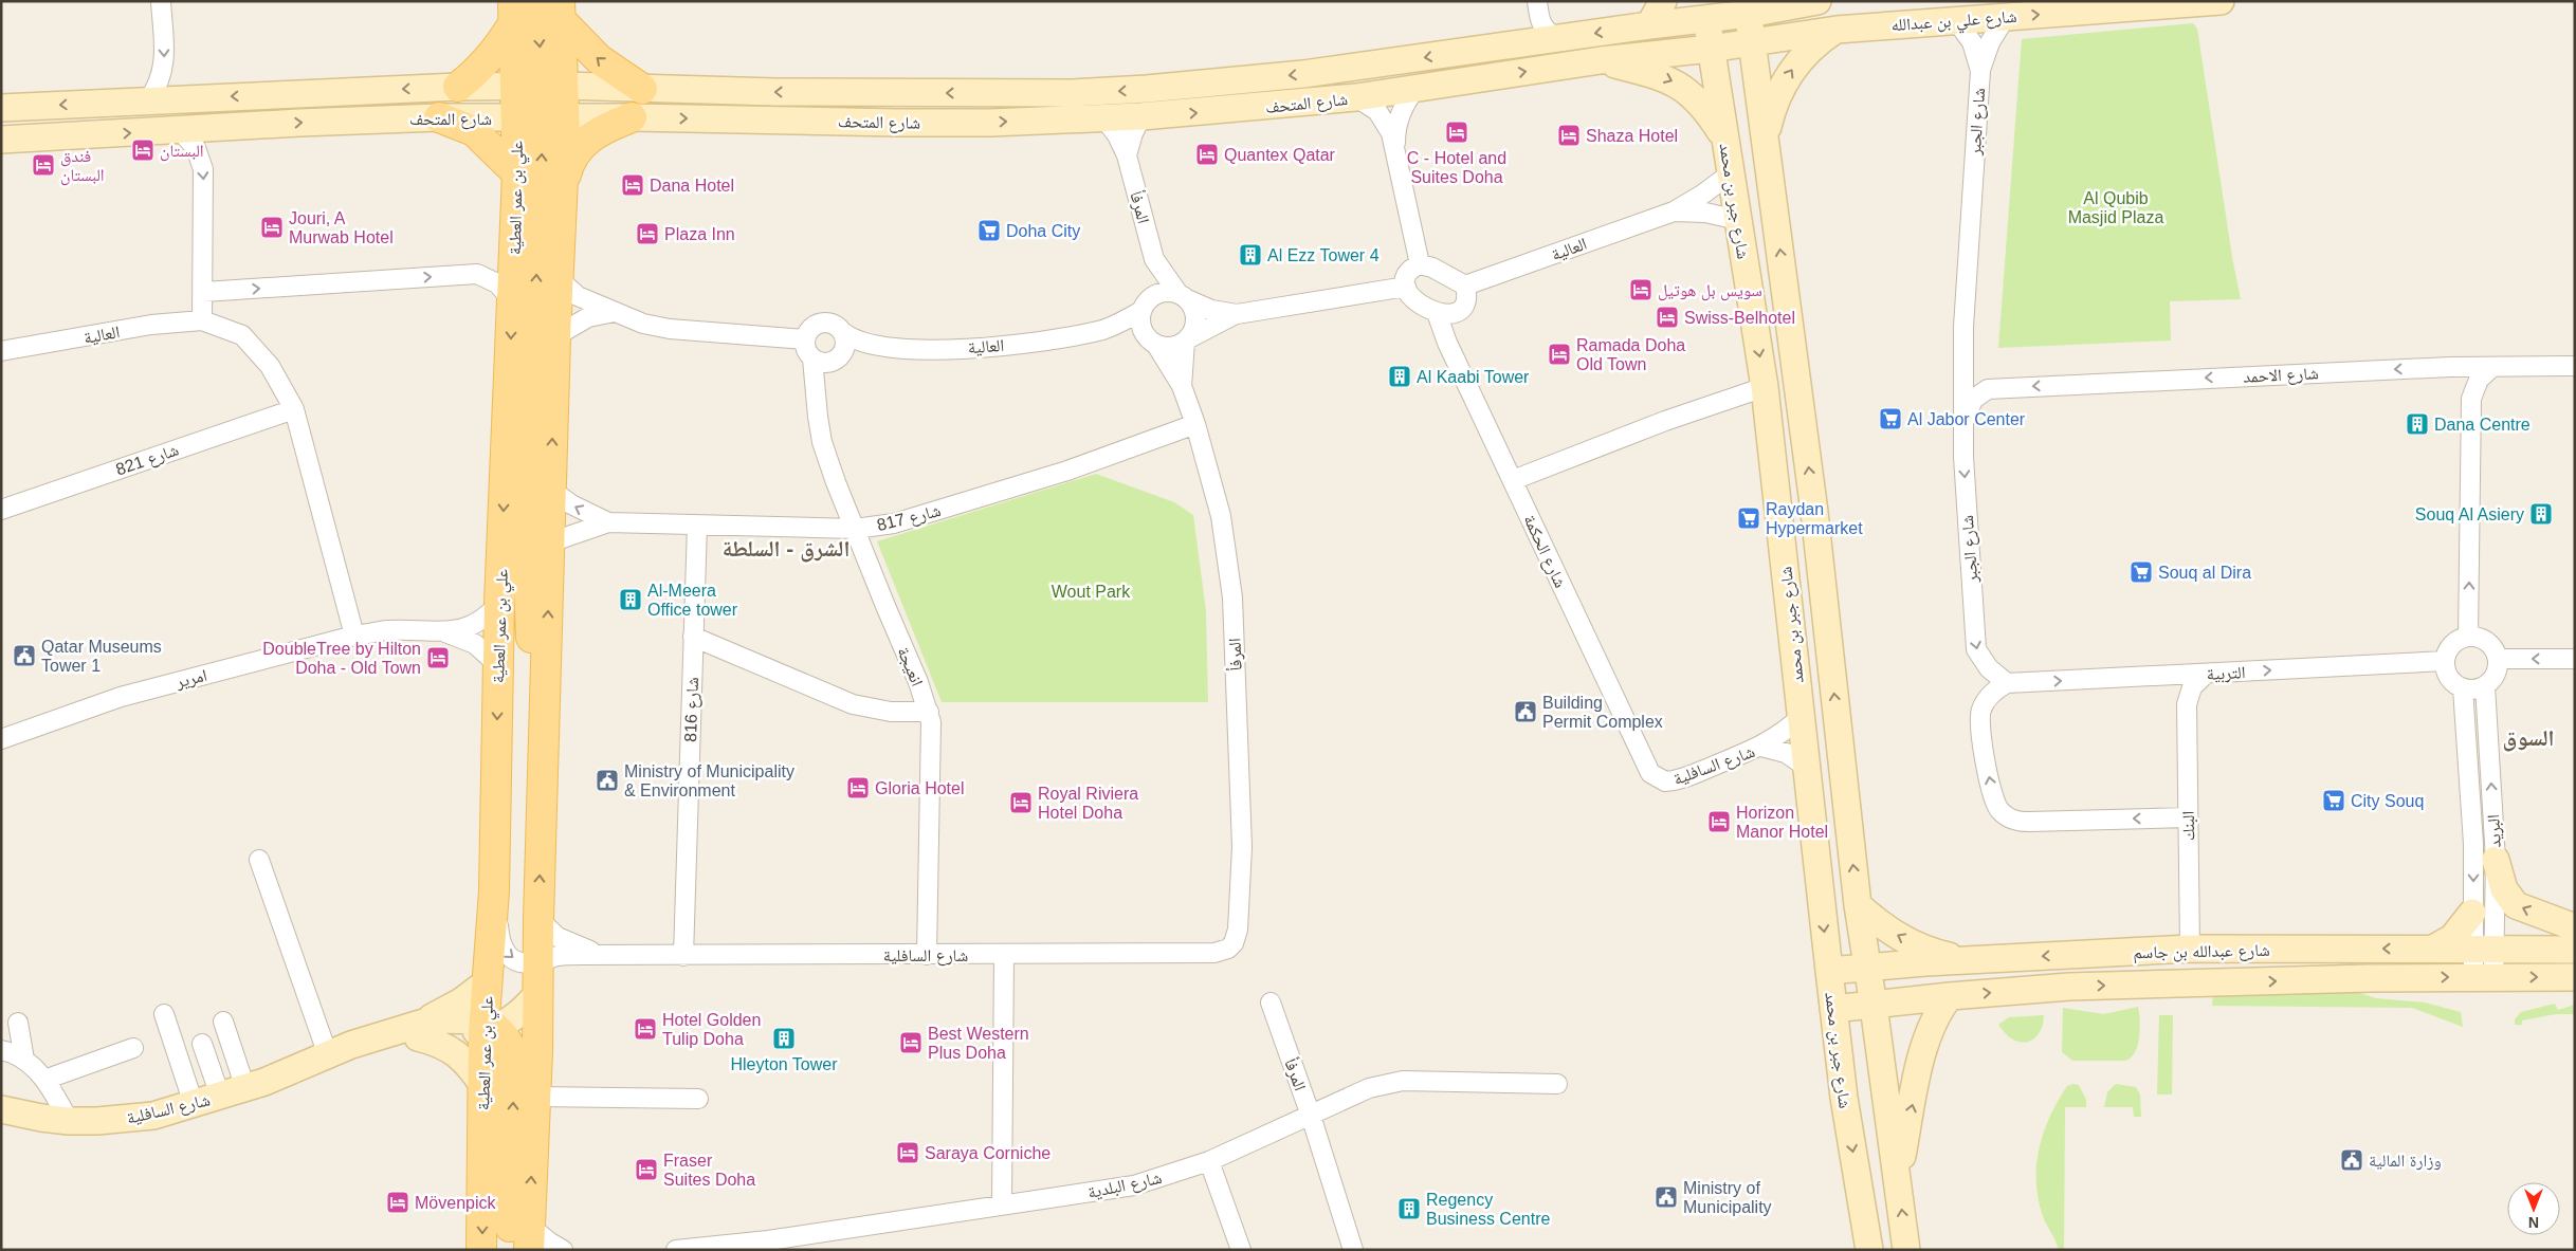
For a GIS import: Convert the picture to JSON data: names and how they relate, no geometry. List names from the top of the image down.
{
  "streets": {
    "main road": ["علي بن عمر العطية"],
    "street": [
      "شارع علي بن عبدالله",
      "شارع المتحف",
      "شارع الجبر",
      "شارع جبر بن محمد",
      "المرفأ",
      "العالية",
      "شارع الاحمد",
      "شارع 821",
      "شارع 817",
      "شارع الحكمة",
      "انعيجة",
      "التربية",
      "امرير",
      "شارع 816",
      "شارع السافلية",
      "البنك",
      "البريد",
      "شارع عبدالله بن جاسم",
      "شارع البلدية"
    ]
  },
  "crossings": [
    ["شارع علي بن عبدالله", "شارع المتحف"],
    ["شارع علي بن عبدالله", "شارع الجبر"],
    ["شارع علي بن عبدالله", "شارع جبر بن محمد"],
    ["شارع المتحف", "علي بن عمر العطية"],
    ["شارع المتحف", "شارع جبر بن محمد"],
    ["شارع المتحف", "المرفأ"],
    ["شارع الجبر", "التربية"],
    ["علي بن عمر العطية", "امرير"],
    ["علي بن عمر العطية", "شارع السافلية"],
    ["شارع جبر بن محمد", "العالية"],
    ["شارع جبر بن محمد", "شارع السافلية"],
    ["شارع جبر بن محمد", "شارع عبدالله بن جاسم"],
    ["المرفأ", "العالية"],
    ["المرفأ", "شارع 817"],
    ["المرفأ", "شارع السافلية"],
    ["المرفأ", "شارع البلدية"],
    ["العالية", "شارع الحكمة"],
    ["العالية", "انعيجة"],
    ["شارع 817", "انعيجة"],
    ["شارع 817", "شارع 816"],
    ["شارع الحكمة", "شارع السافلية"],
    ["انعيجة", "شارع السافلية"],
    ["التربية", "البنك"],
    ["التربية", "البريد"],
    ["شارع 816", "شارع السافلية"],
    ["البنك", "شارع عبدالله بن جاسم"],
    ["البريد", "شارع عبدالله بن جاسم"]
  ],
  "one_way": [
    "شارع علي بن عبدالله",
    "شارع الجبر",
    "شارع الاحمد",
    "التربية"
  ],
  "districts": ["الشرق - السلطة", "السوق"],
  "parks": ["Al Qubib Masjid Plaza", "Wout Park"],
  "places": {
    "hotel": [
      "C - Hotel and Suites Doha",
      "Shaza Hotel",
      "البستان",
      "Quantex Qatar",
      "فندق البستان",
      "Dana Hotel",
      "Jouri, A Murwab Hotel",
      "Plaza Inn",
      "سويس بل هوتيل",
      "Swiss-Belhotel",
      "Ramada Doha Old Town",
      "DoubleTree by Hilton Doha - Old Town",
      "Gloria Hotel",
      "Royal Riviera Hotel Doha",
      "Horizon Manor Hotel",
      "Hotel Golden Tulip Doha",
      "Best Western Plus Doha",
      "Saraya Corniche",
      "Fraser Suites Doha",
      "Mövenpick"
    ],
    "supermarket": [
      "Doha City",
      "Al Jabor Center",
      "Raydan Hypermarket",
      "Souq al Dira",
      "City Souq"
    ],
    "building": [
      "Al Ezz Tower 4",
      "Al Kaabi Tower",
      "Dana Centre",
      "Souq Al Asiery",
      "Al-Meera Office tower",
      "Hleyton Tower",
      "Regency Business Centre"
    ],
    "public building": [
      "Qatar Museums Tower 1",
      "Building Permit Complex",
      "Ministry of Municipality & Environment",
      "وزارة المالية",
      "Ministry of Municipality"
    ]
  },
  "north": "bottom"
}
